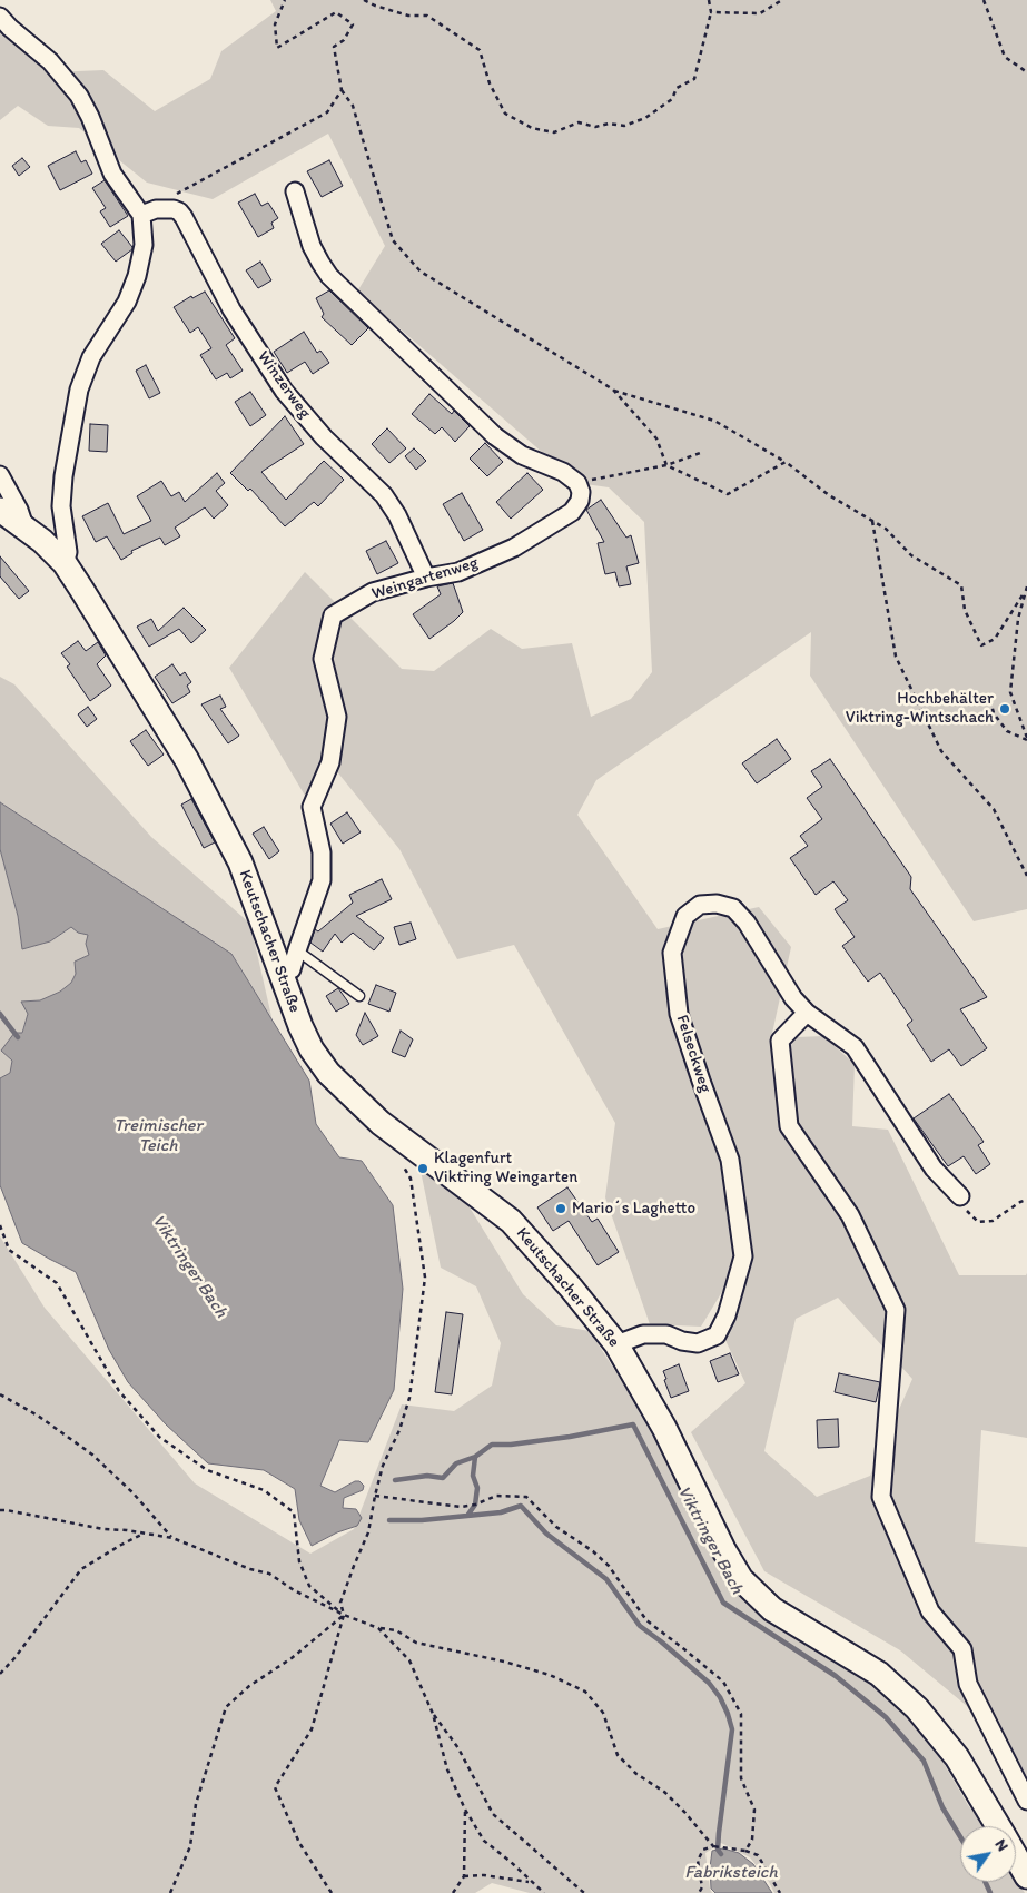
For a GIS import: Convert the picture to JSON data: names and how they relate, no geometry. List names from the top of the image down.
{
  "streets": {
    "main road": ["Keutschacher Straße"],
    "street": ["Winzerweg", "Weingartenweg", "Felseckweg"]
  },
  "crossings": [
    ["Winzerweg", "Weingartenweg"],
    ["Weingartenweg", "Keutschacher Straße"],
    ["Keutschacher Straße", "Felseckweg"]
  ],
  "water": ["Treimischer Teich", "Viktringer Bach", "Fabriksteich"],
  "places": ["Hochbehälter Viktring-Wintschach", "Klagenfurt Viktring Weingarten", "Mario´s Laghetto"],
  "north": "top right"
}
